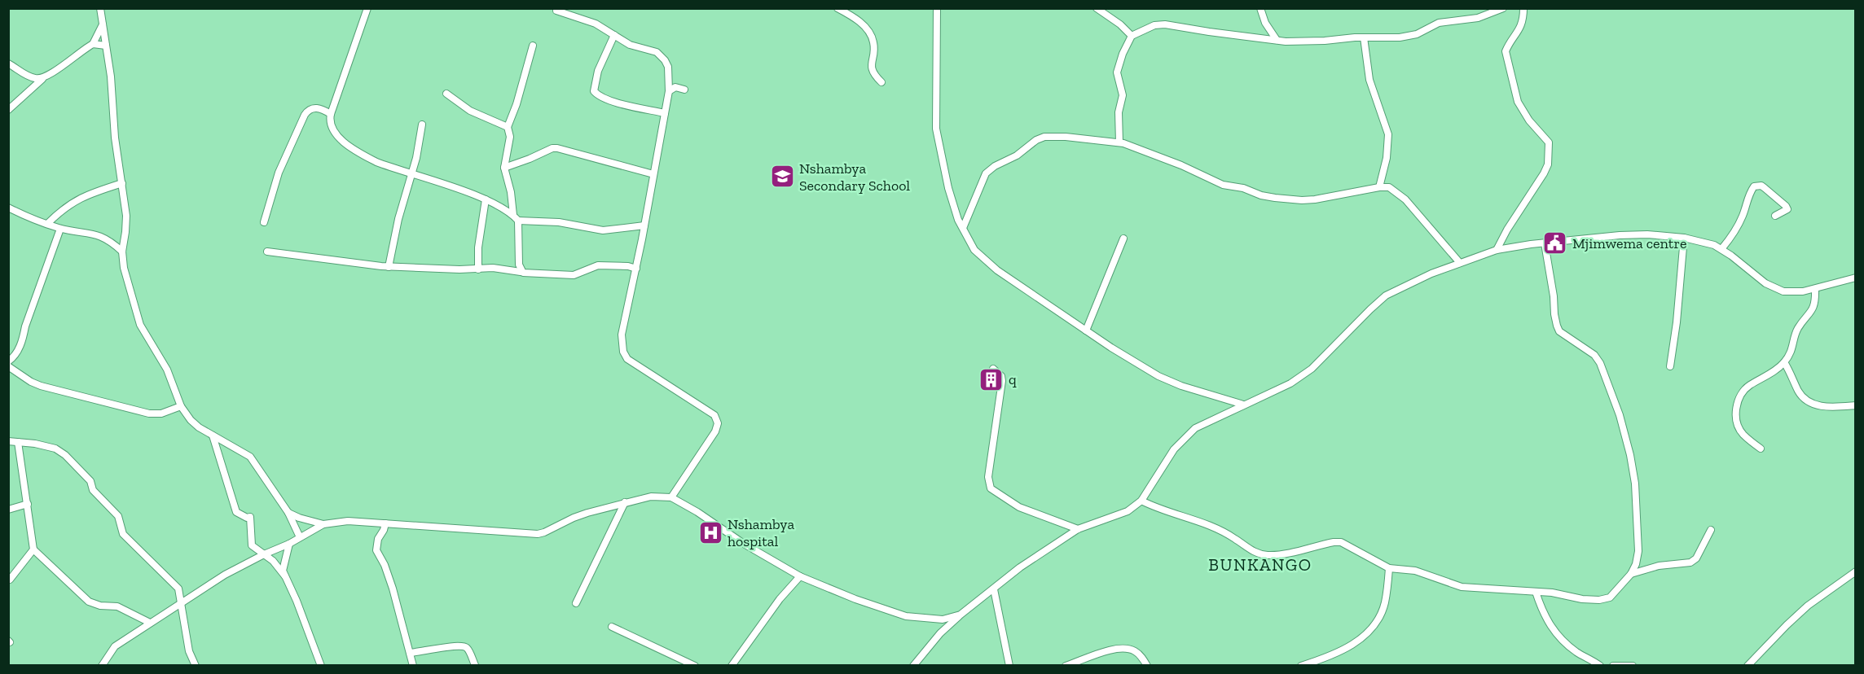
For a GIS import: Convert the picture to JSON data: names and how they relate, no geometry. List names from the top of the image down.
{
  "districts": ["BUNKANGO"],
  "places": {
    "school or university": ["Nshambya Secondary School"],
    "public building": ["Mjimwema centre"],
    "building": ["q"],
    "hospital": ["Nshambya hospital"]
  }
}
